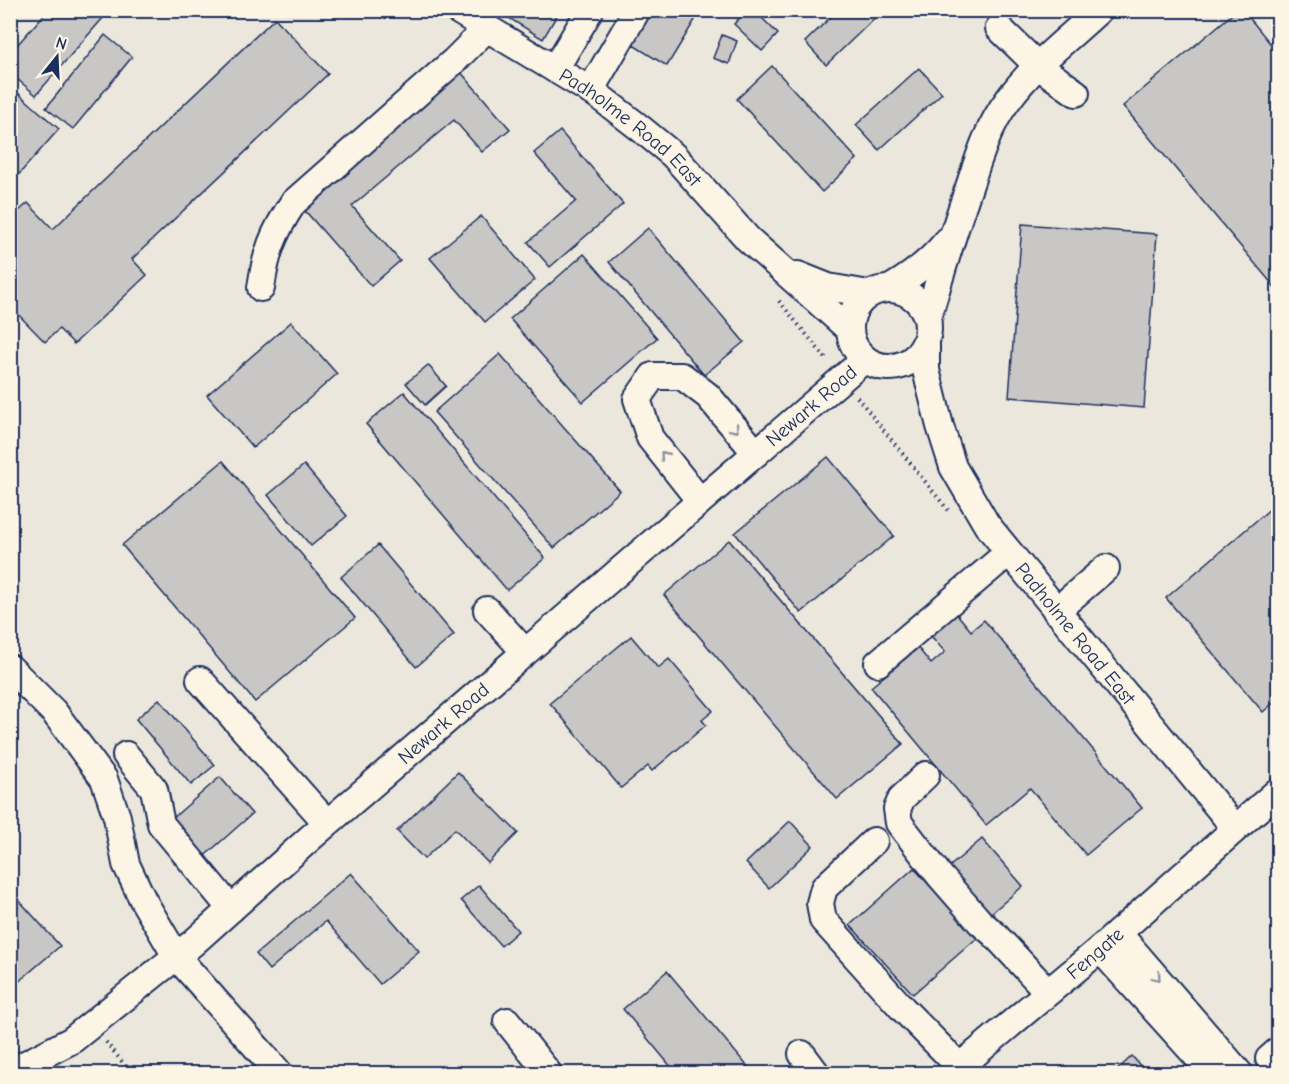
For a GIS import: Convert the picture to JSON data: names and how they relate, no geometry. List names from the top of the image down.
{
  "streets": {
    "street": ["Padholme Road East", "Newark Road", "Fengate"]
  },
  "crossings": [
    ["Padholme Road East", "Newark Road"],
    ["Padholme Road East", "Fengate"]
  ],
  "north": "top"
}
